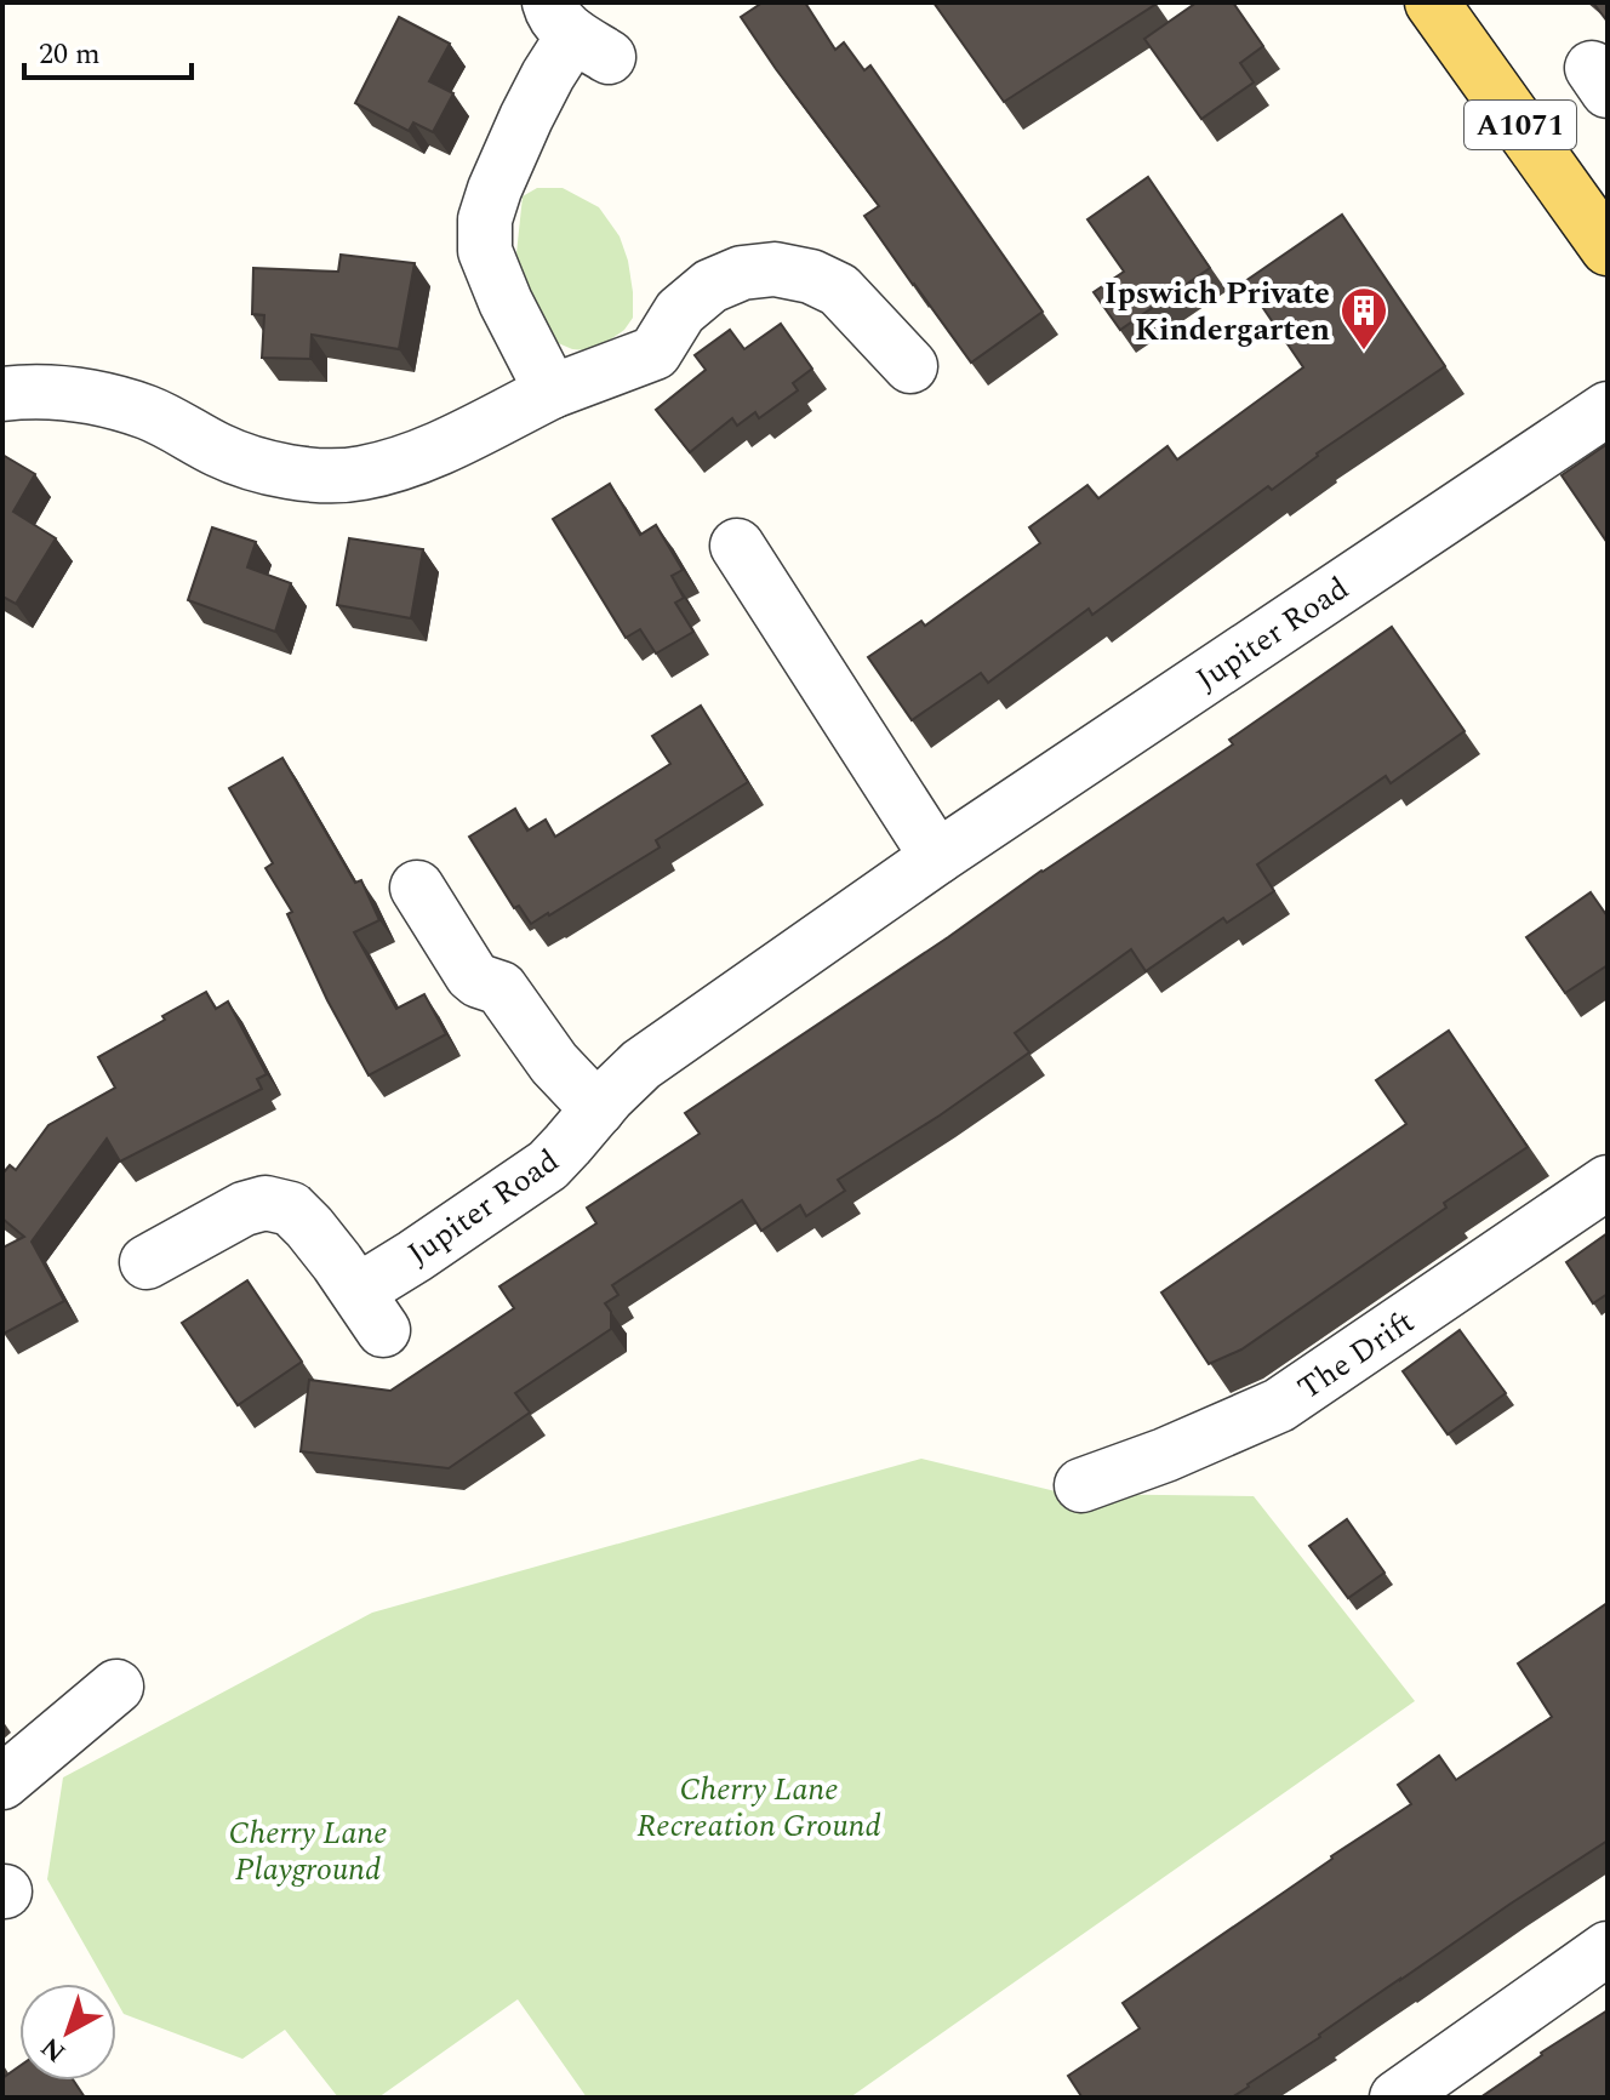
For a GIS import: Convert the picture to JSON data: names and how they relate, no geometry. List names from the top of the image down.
{
  "streets": {
    "main road": ["A1071"],
    "street": ["Jupiter Road", "The Drift"]
  },
  "parks": ["Cherry Lane Recreation Ground", "Cherry Lane Playground"],
  "places": {
    "building": ["Ipswich Private Kindergarten"]
  },
  "scale_bar": "20 m",
  "north": "bottom left"
}
